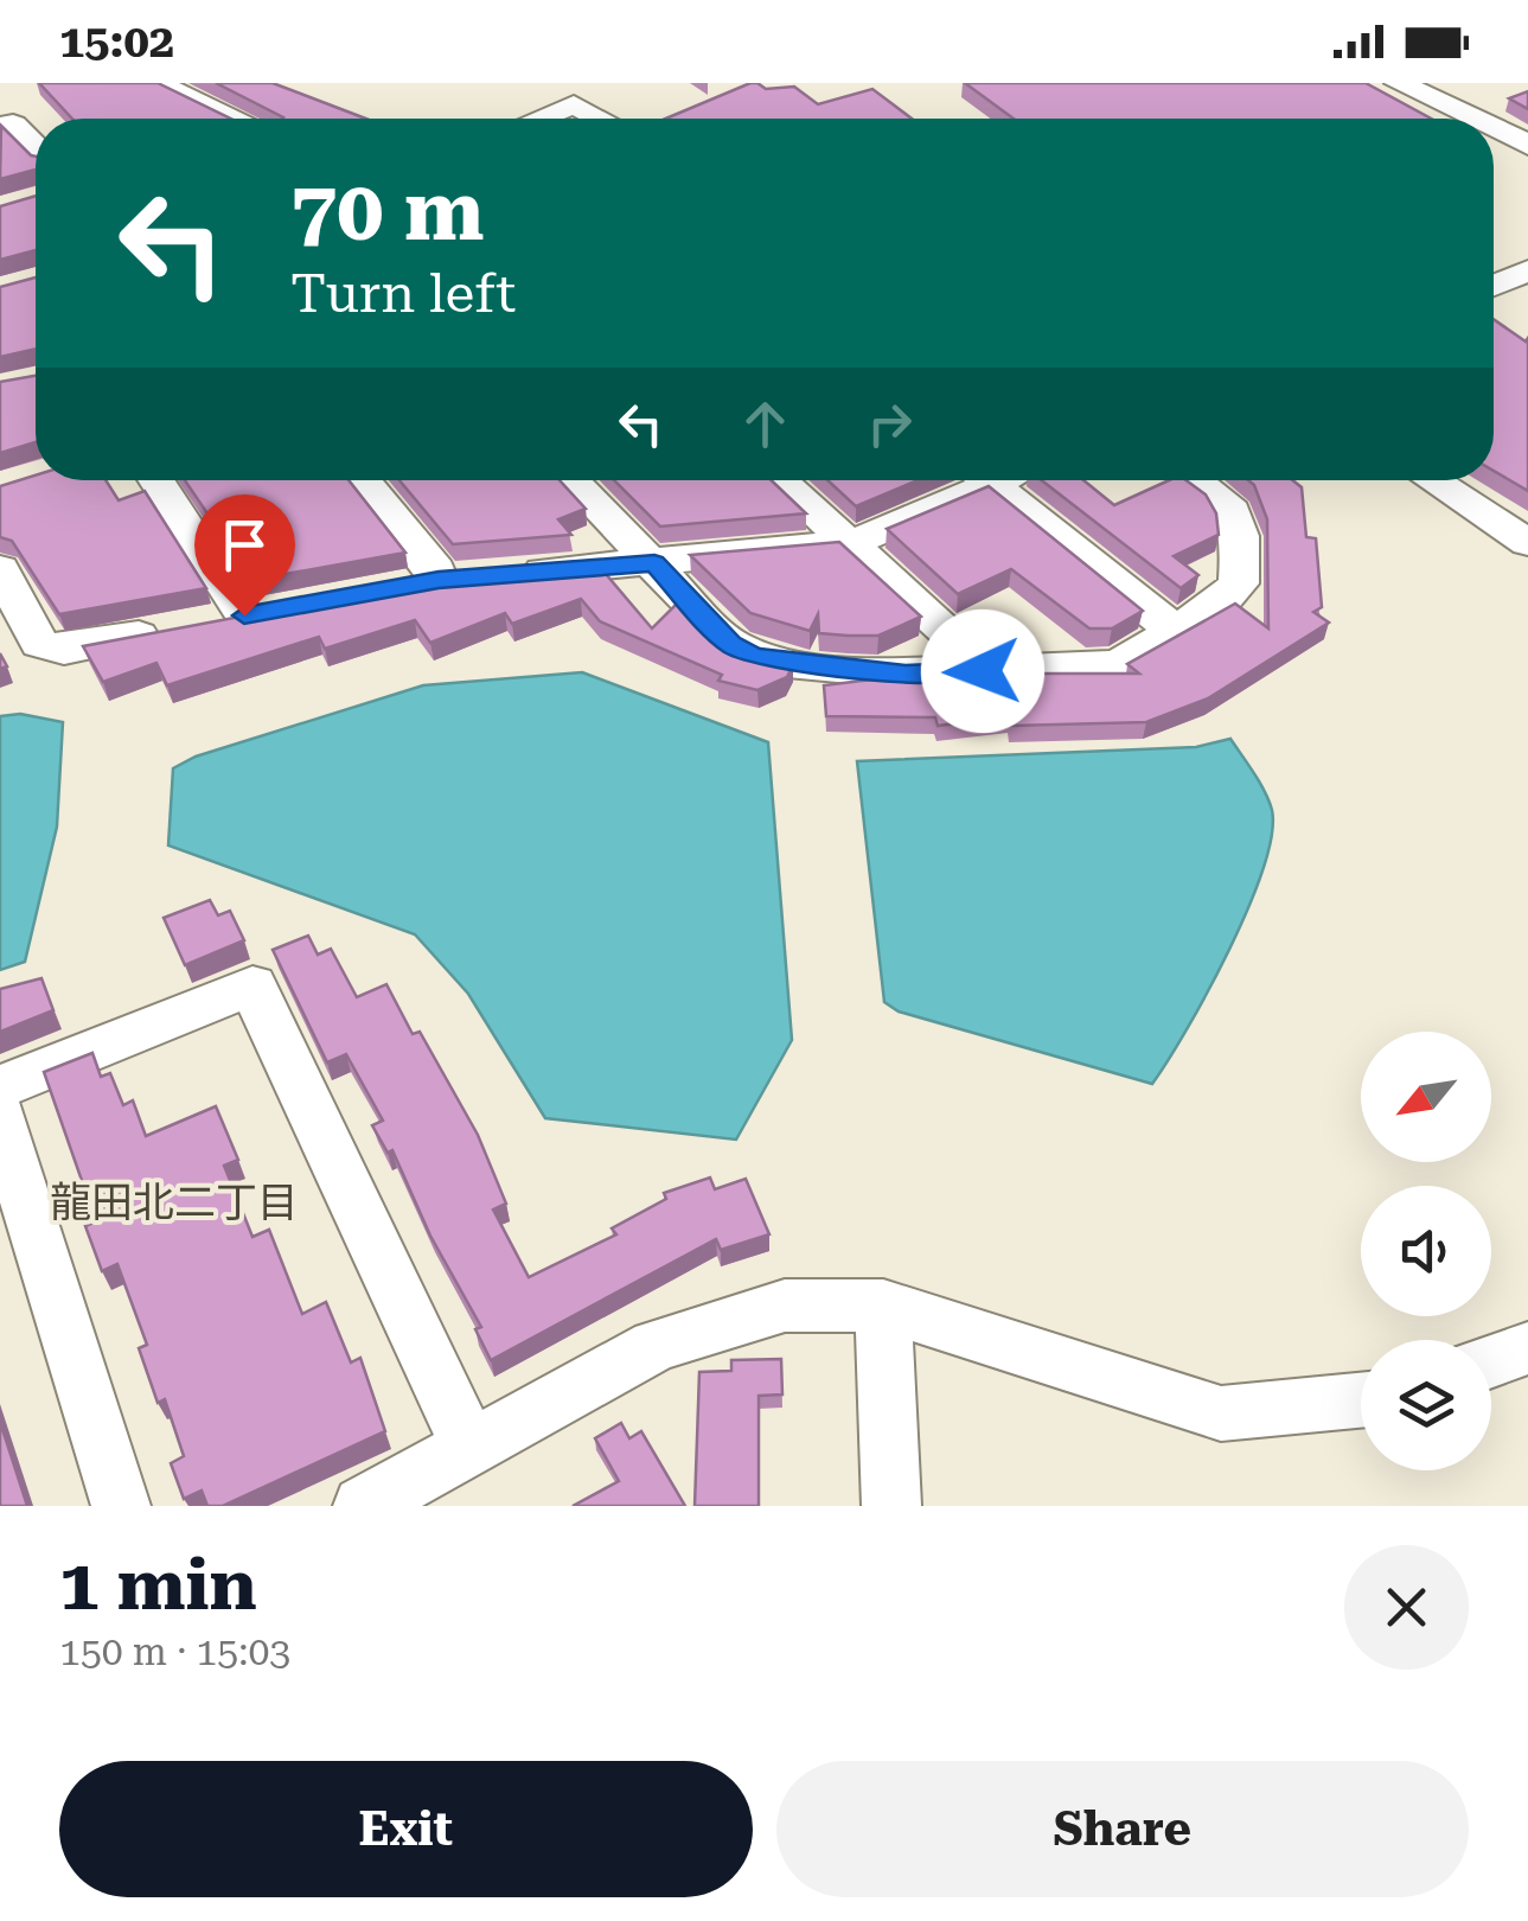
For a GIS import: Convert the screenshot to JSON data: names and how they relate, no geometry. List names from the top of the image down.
{
  "districts": ["龍田北二丁目"],
  "north": "bottom left",
  "page": {
    "status": "15:02",
    "turn": ["70 m", "Turn left"],
    "heading": ["1 min", "150 m · 15:03"],
    "buttons": ["Exit", "Share"]
  }
}
